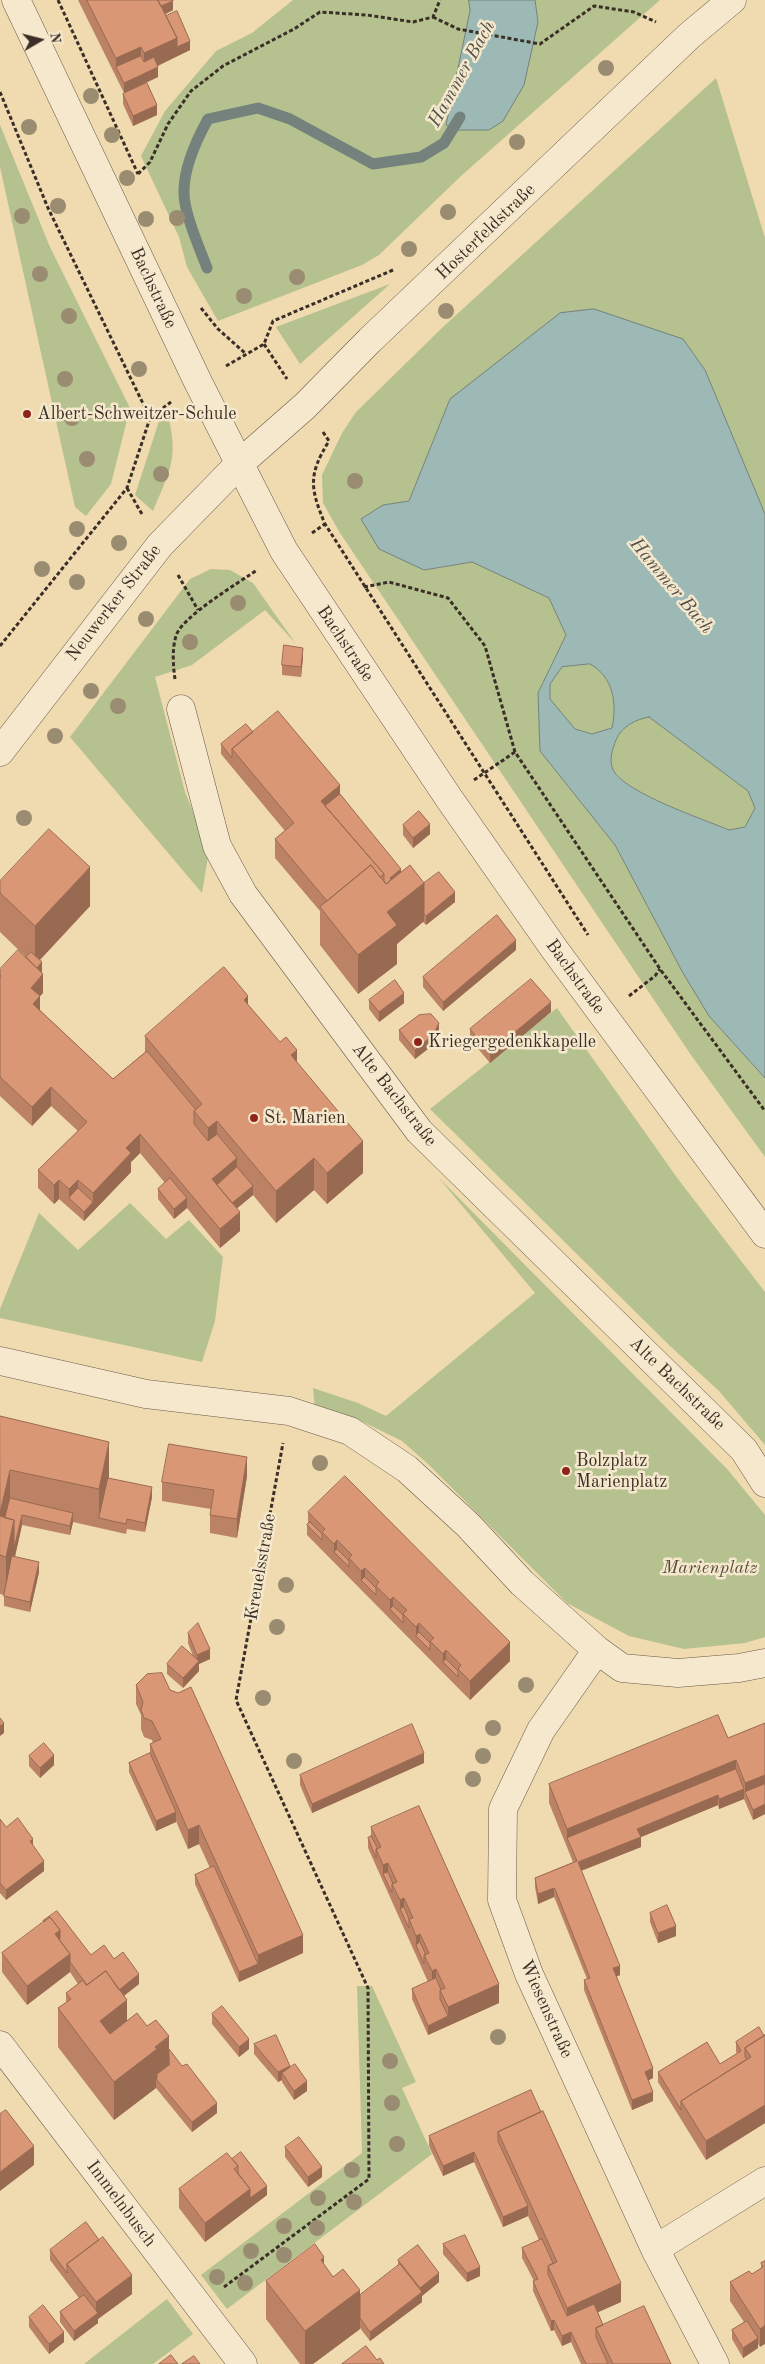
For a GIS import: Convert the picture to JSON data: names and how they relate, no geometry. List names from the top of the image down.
{
  "streets": {
    "street": [
      "Hosterfeldstraße",
      "Bachstraße",
      "Neuwerker Straße",
      "Alte Bachstraße",
      "Wiesenstraße",
      "Immelnbusch"
    ],
    "path": ["Kreuelsstraße"]
  },
  "crossings": [
    ["Hosterfeldstraße", "Bachstraße"],
    ["Hosterfeldstraße", "Neuwerker Straße"],
    ["Bachstraße", "Neuwerker Straße"],
    ["Kreuelsstraße", "Immelnbusch"]
  ],
  "water": ["Hammer Bach"],
  "parks": ["Marienplatz"],
  "places": [
    "Albert-Schweitzer-Schule",
    "Kriegergedenkkapelle",
    "St. Marien",
    "Bolzplatz Marienplatz"
  ],
  "north": "right"
}
